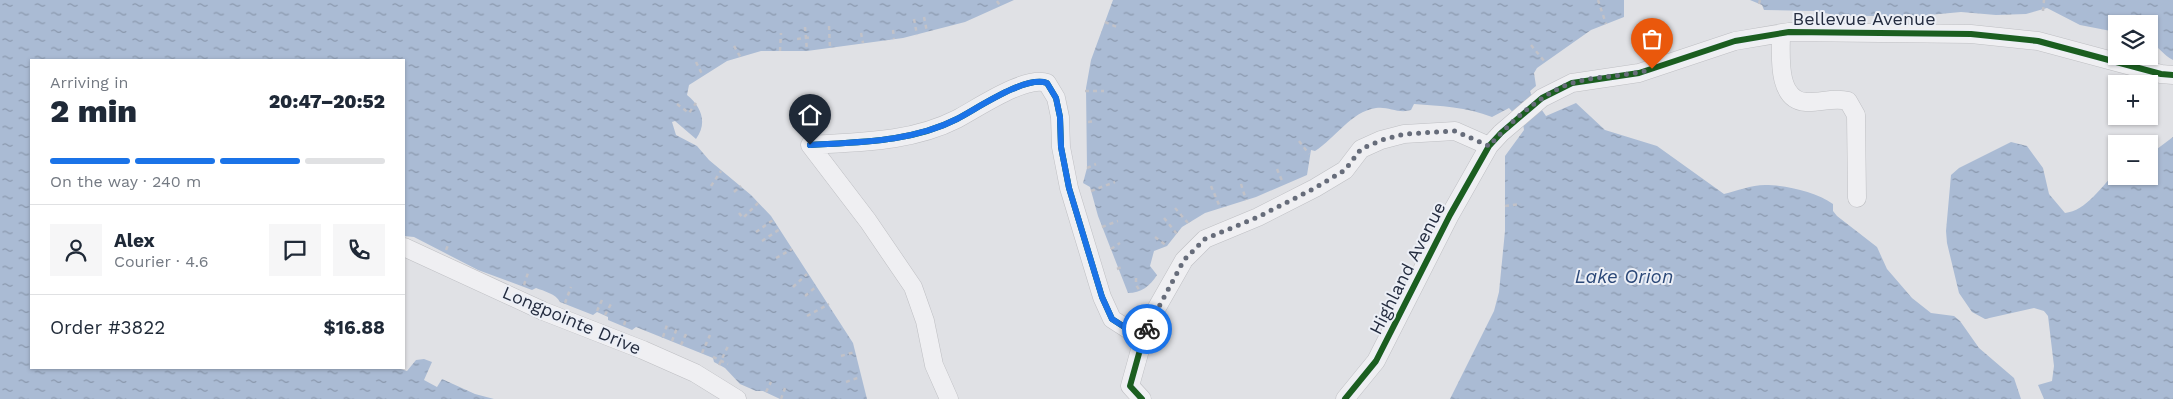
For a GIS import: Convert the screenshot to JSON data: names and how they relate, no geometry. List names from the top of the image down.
{
  "streets": {
    "street": ["Bellevue Avenue", "Highland Avenue", "Longpointe Drive"]
  },
  "crossings": [
    ["Bellevue Avenue", "Highland Avenue"]
  ],
  "water": ["Lake Orion"],
  "page": {
    "map_buttons": ["+", "−"],
    "heading": ["2 min", "Arriving in", "20:47–20:52"],
    "panel": [
      "Alex",
      "Courier · 4.6",
      "Order #3822",
      "$16.88"
    ],
    "bar": "On the way · 240 m"
  }
}
